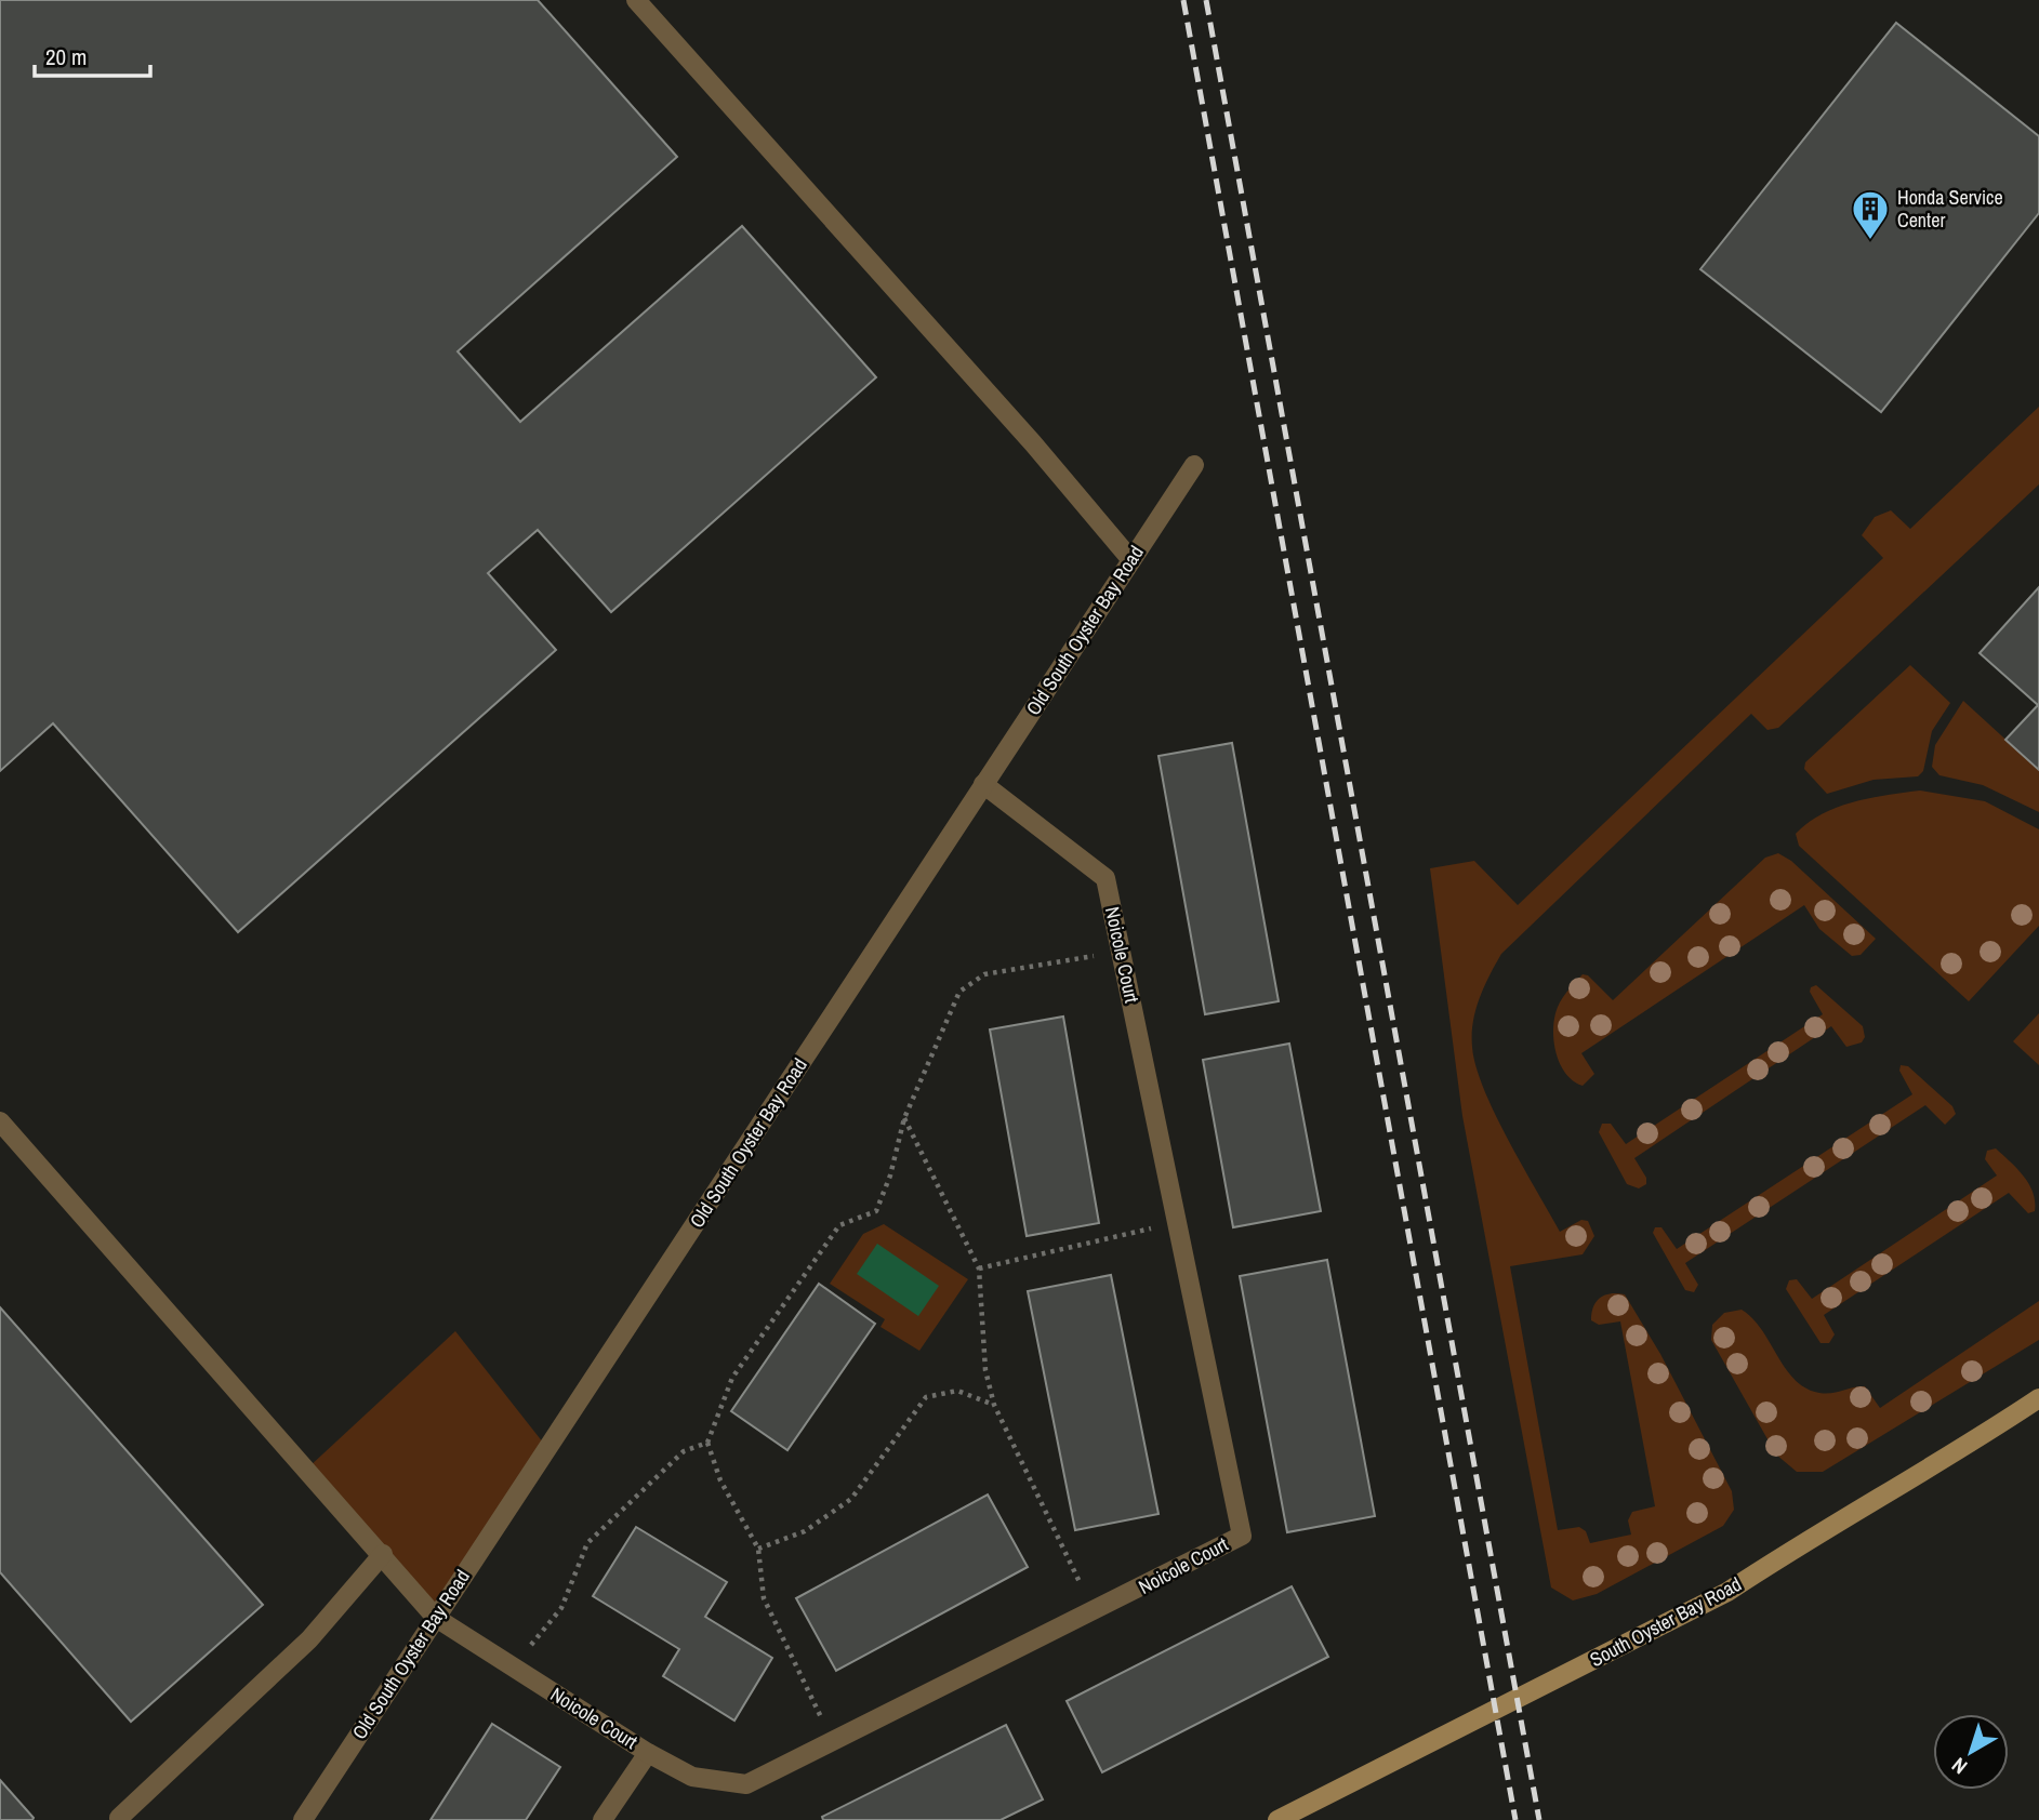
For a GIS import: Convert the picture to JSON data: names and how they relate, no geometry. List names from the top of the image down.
{
  "streets": {
    "main road": ["South Oyster Bay Road"],
    "street": ["Old South Oyster Bay Road", "Noicole Court"]
  },
  "crossings": [
    ["Old South Oyster Bay Road", "Noicole Court"]
  ],
  "places": {
    "building": ["Honda Service Center"]
  },
  "scale_bar": "20 m",
  "north": "bottom left"
}
